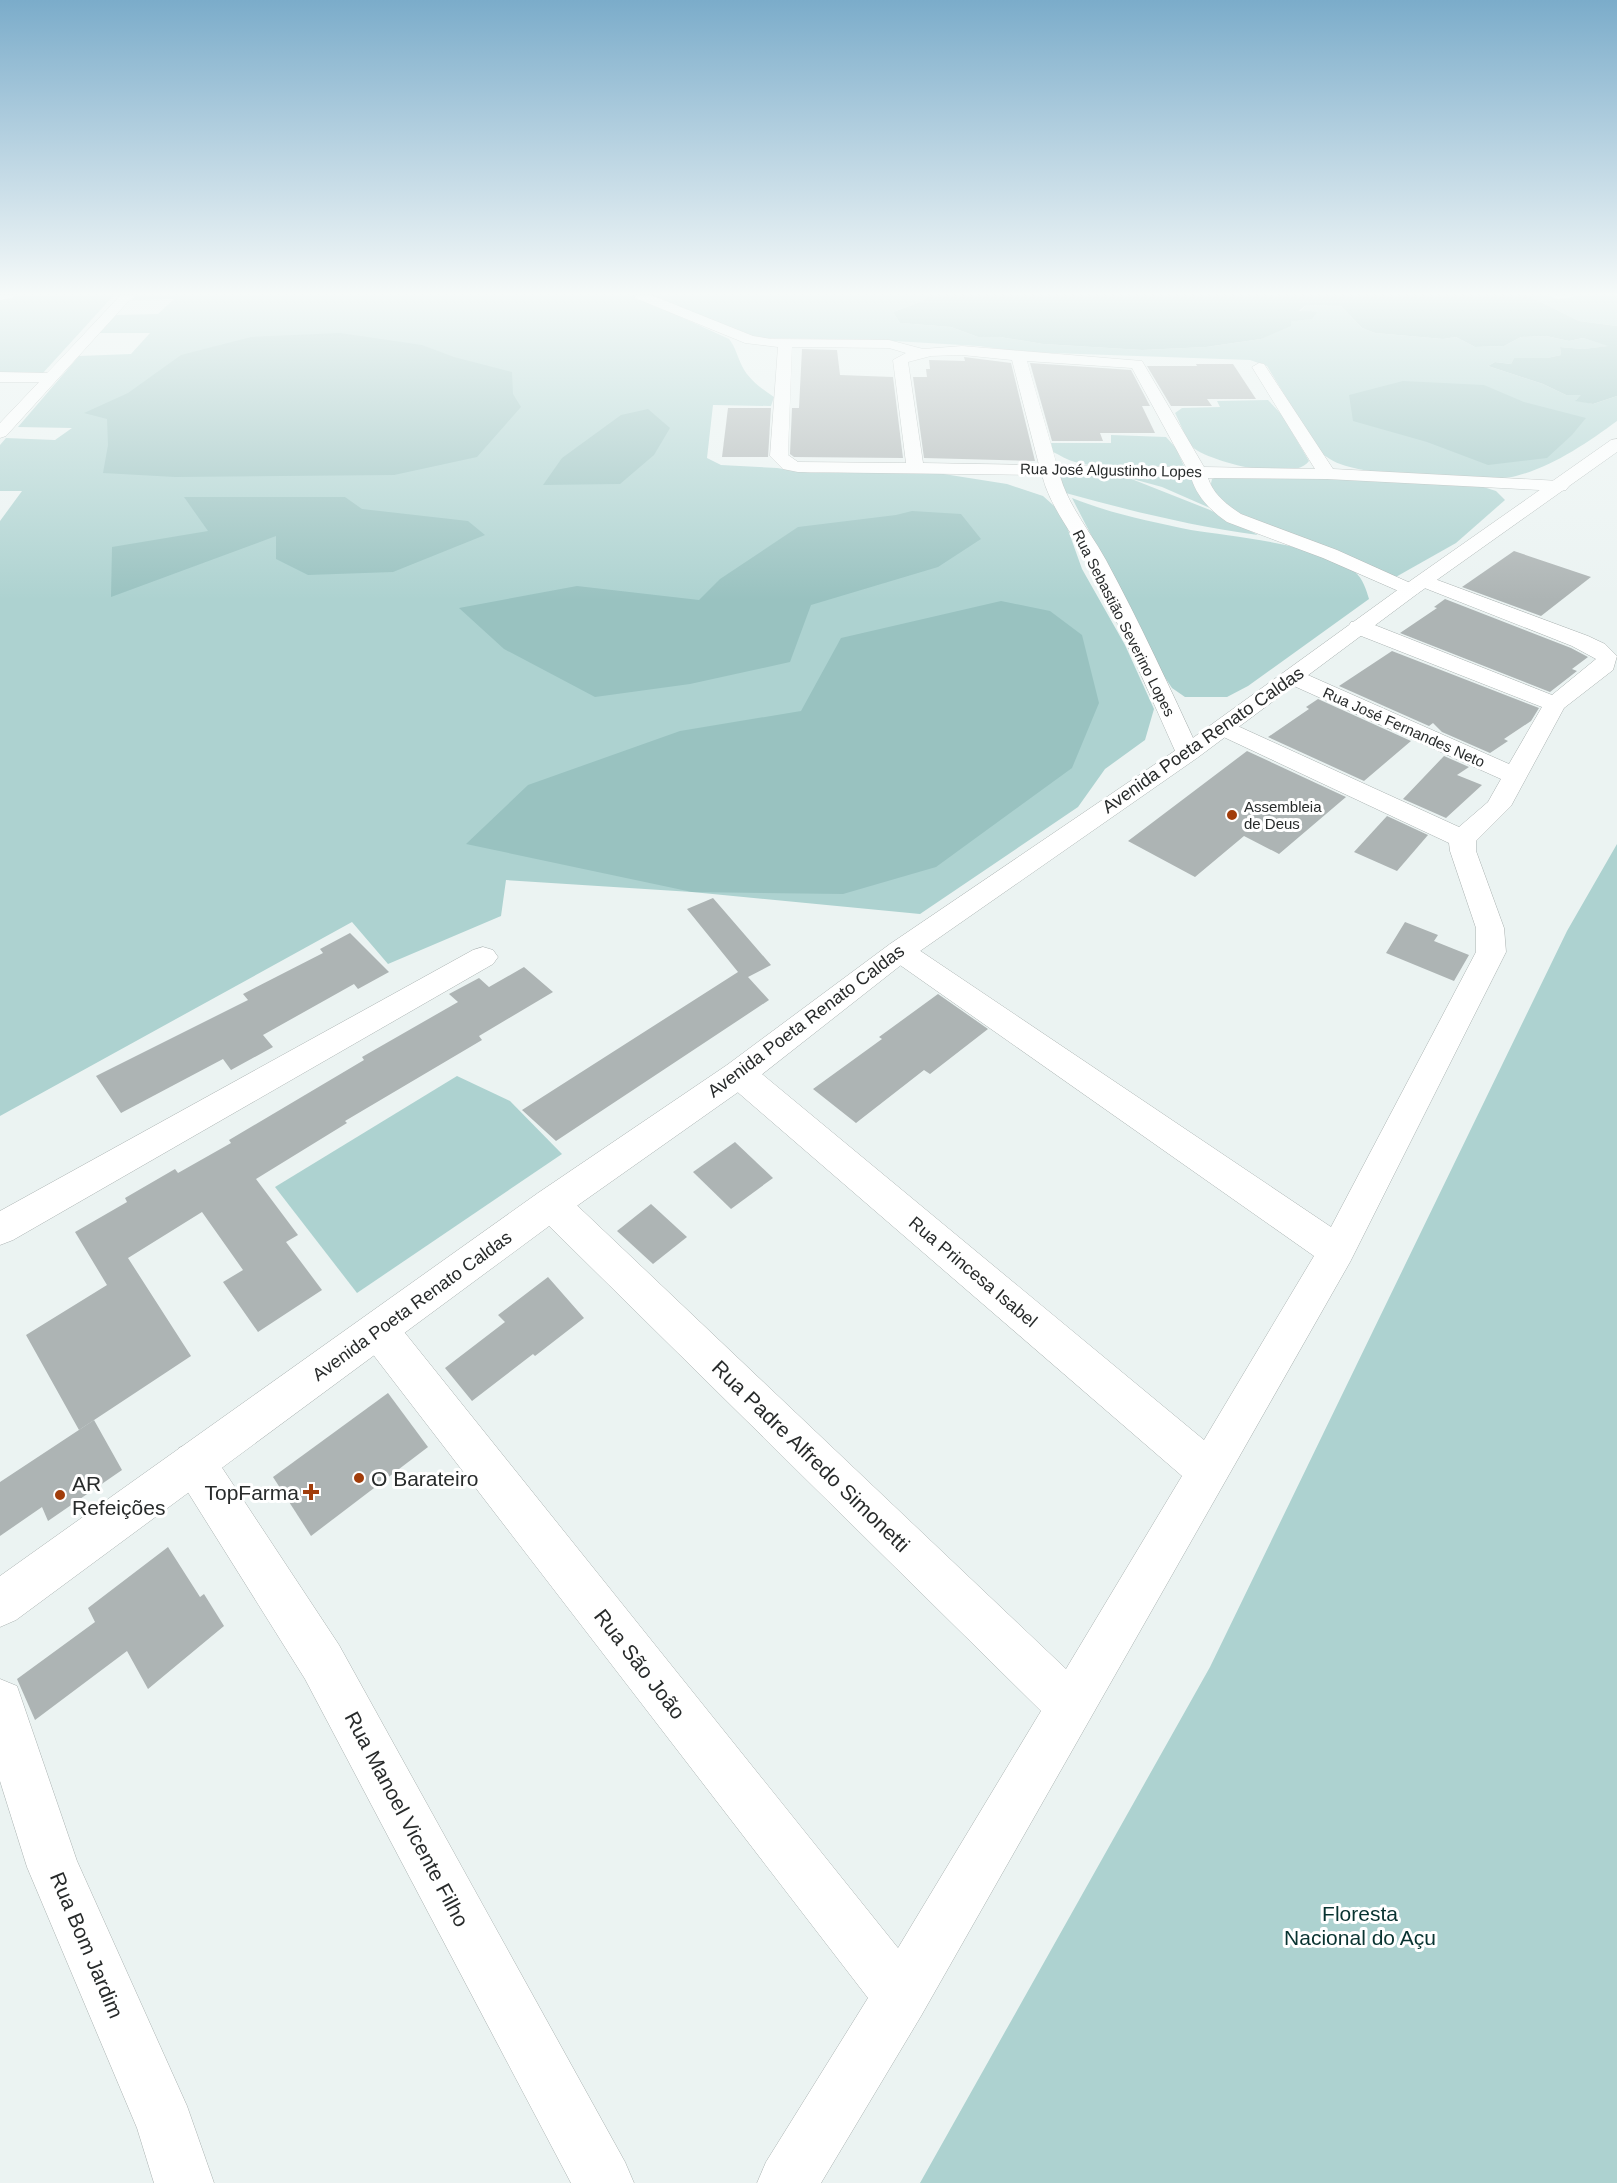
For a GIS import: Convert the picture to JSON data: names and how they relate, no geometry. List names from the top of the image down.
{
  "streets": {
    "street": [
      "Rua José Algustinho Lopes",
      "Rua Sebastião Severino Lopes",
      "Rua José Fernandes Neto",
      "Avenida Poeta Renato Caldas",
      "Rua Princesa Isabel",
      "Rua Padre Alfredo Simonetti",
      "Rua São João",
      "Rua Manoel Vicente Filho",
      "Rua Bom Jardim"
    ]
  },
  "crossings": [
    ["Rua José Algustinho Lopes", "Rua Sebastião Severino Lopes"],
    ["Rua José Algustinho Lopes", "Avenida Poeta Renato Caldas"],
    ["Rua Sebastião Severino Lopes", "Avenida Poeta Renato Caldas"],
    ["Rua José Fernandes Neto", "Avenida Poeta Renato Caldas"],
    ["Avenida Poeta Renato Caldas", "Rua Princesa Isabel"],
    ["Avenida Poeta Renato Caldas", "Rua Padre Alfredo Simonetti"],
    ["Avenida Poeta Renato Caldas", "Rua São João"],
    ["Avenida Poeta Renato Caldas", "Rua Manoel Vicente Filho"]
  ],
  "parks": ["Floresta Nacional do Açu"],
  "places": {
    "other": ["Assembleia de Deus", "O Barateiro", "AR Refeições"],
    "health": ["TopFarma"]
  }
}
